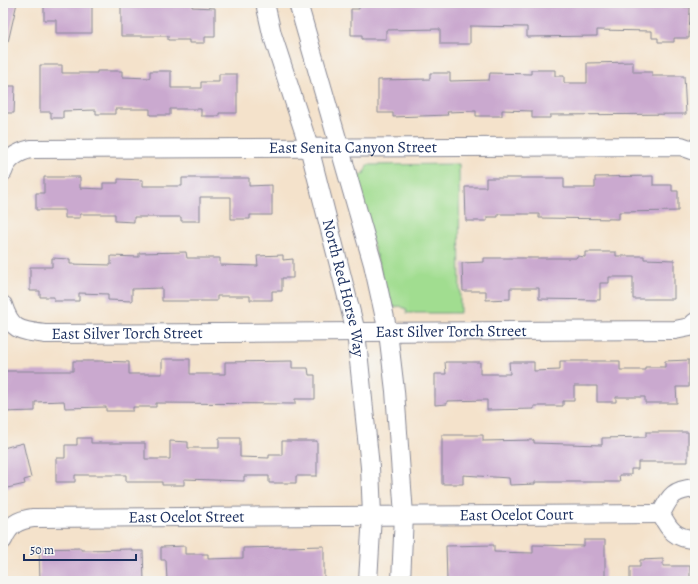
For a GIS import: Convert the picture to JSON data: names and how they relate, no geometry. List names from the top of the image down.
{
  "streets": {
    "street": [
      "East Senita Canyon Street",
      "North Red Horse Way",
      "East Silver Torch Street",
      "East Ocelot Court",
      "East Ocelot Street"
    ]
  },
  "crossings": [
    ["East Senita Canyon Street", "North Red Horse Way"],
    ["North Red Horse Way", "East Silver Torch Street"],
    ["North Red Horse Way", "East Ocelot Court"],
    ["North Red Horse Way", "East Ocelot Street"],
    ["East Ocelot Court", "East Ocelot Street"]
  ],
  "scale_bar": "50 m"
}
